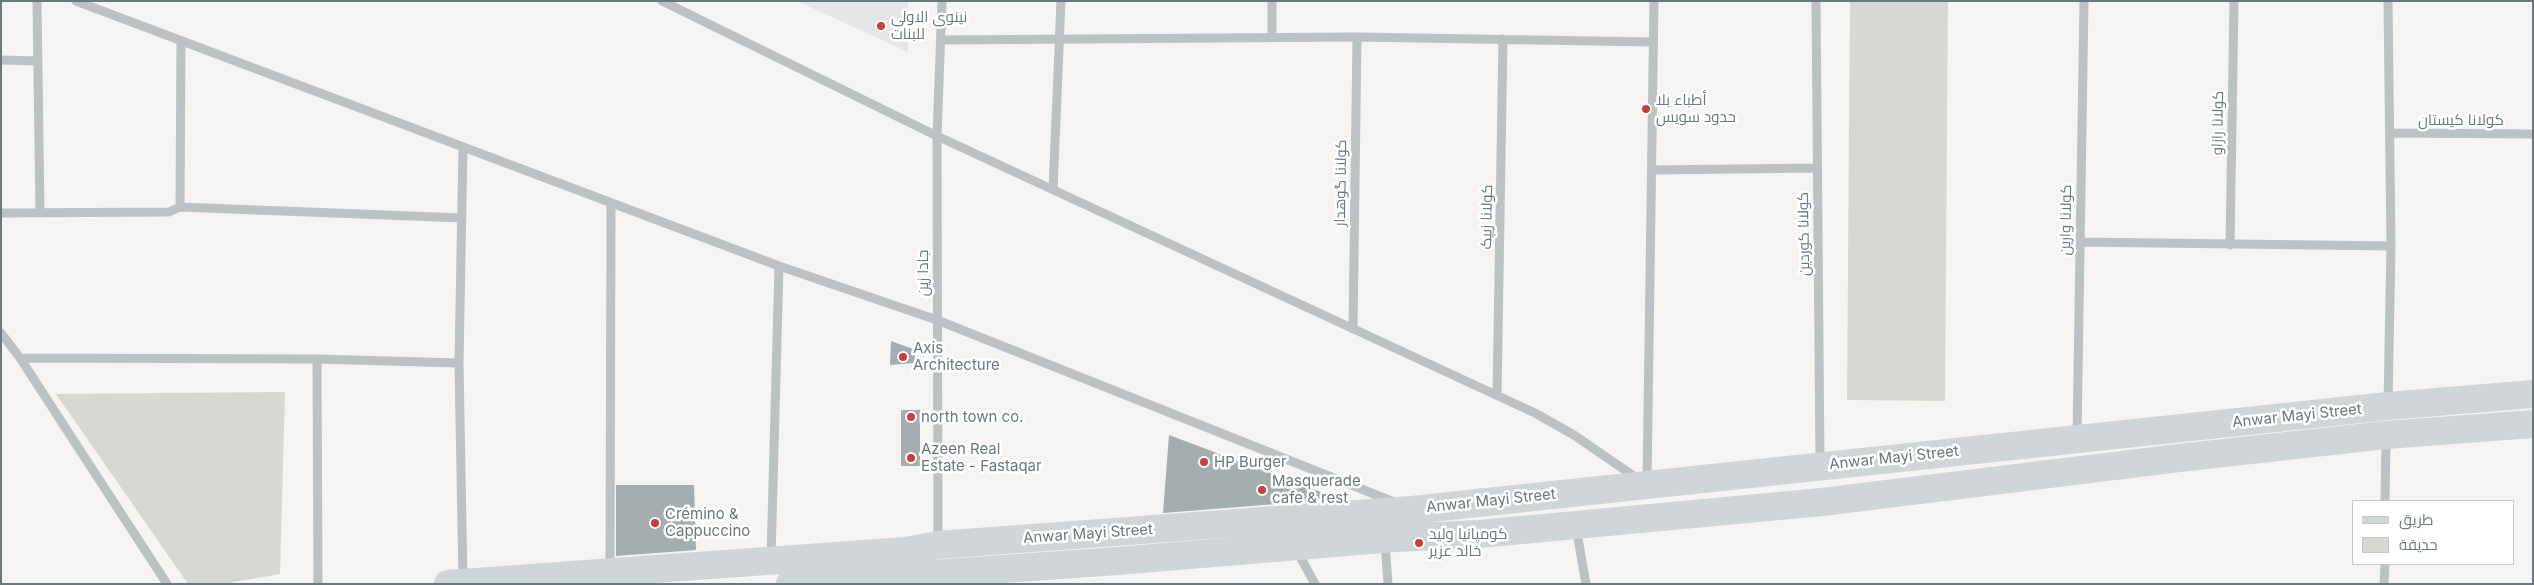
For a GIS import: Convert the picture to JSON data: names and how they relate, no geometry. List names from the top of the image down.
{
  "streets": {
    "main road": ["Anwar Mayi Street"],
    "street": [
      "کولانا کیستان",
      "کولانا رازاو",
      "کولانا گوهدار",
      "کولانا زیپک",
      "کولانا وارین",
      "کولانا کوردین",
      "جادا زین"
    ]
  },
  "crossings": [
    ["کولانا وارین", "Anwar Mayi Street"],
    ["کولانا کوردین", "Anwar Mayi Street"],
    ["جادا زین", "Anwar Mayi Street"]
  ],
  "places": [
    "نينوى الاولى للبنات",
    "أطباء بلا حدود سويس",
    "Axis Architecture",
    "north town co.",
    "Azeen Real Estate - Fastaqar",
    "HP Burger",
    "Masquerade cafe & rest",
    "Crémino & Cappuccino",
    "كومپانيا وليد خالد عزير"
  ],
  "legend": ["طريق", "حديقة"]
}
